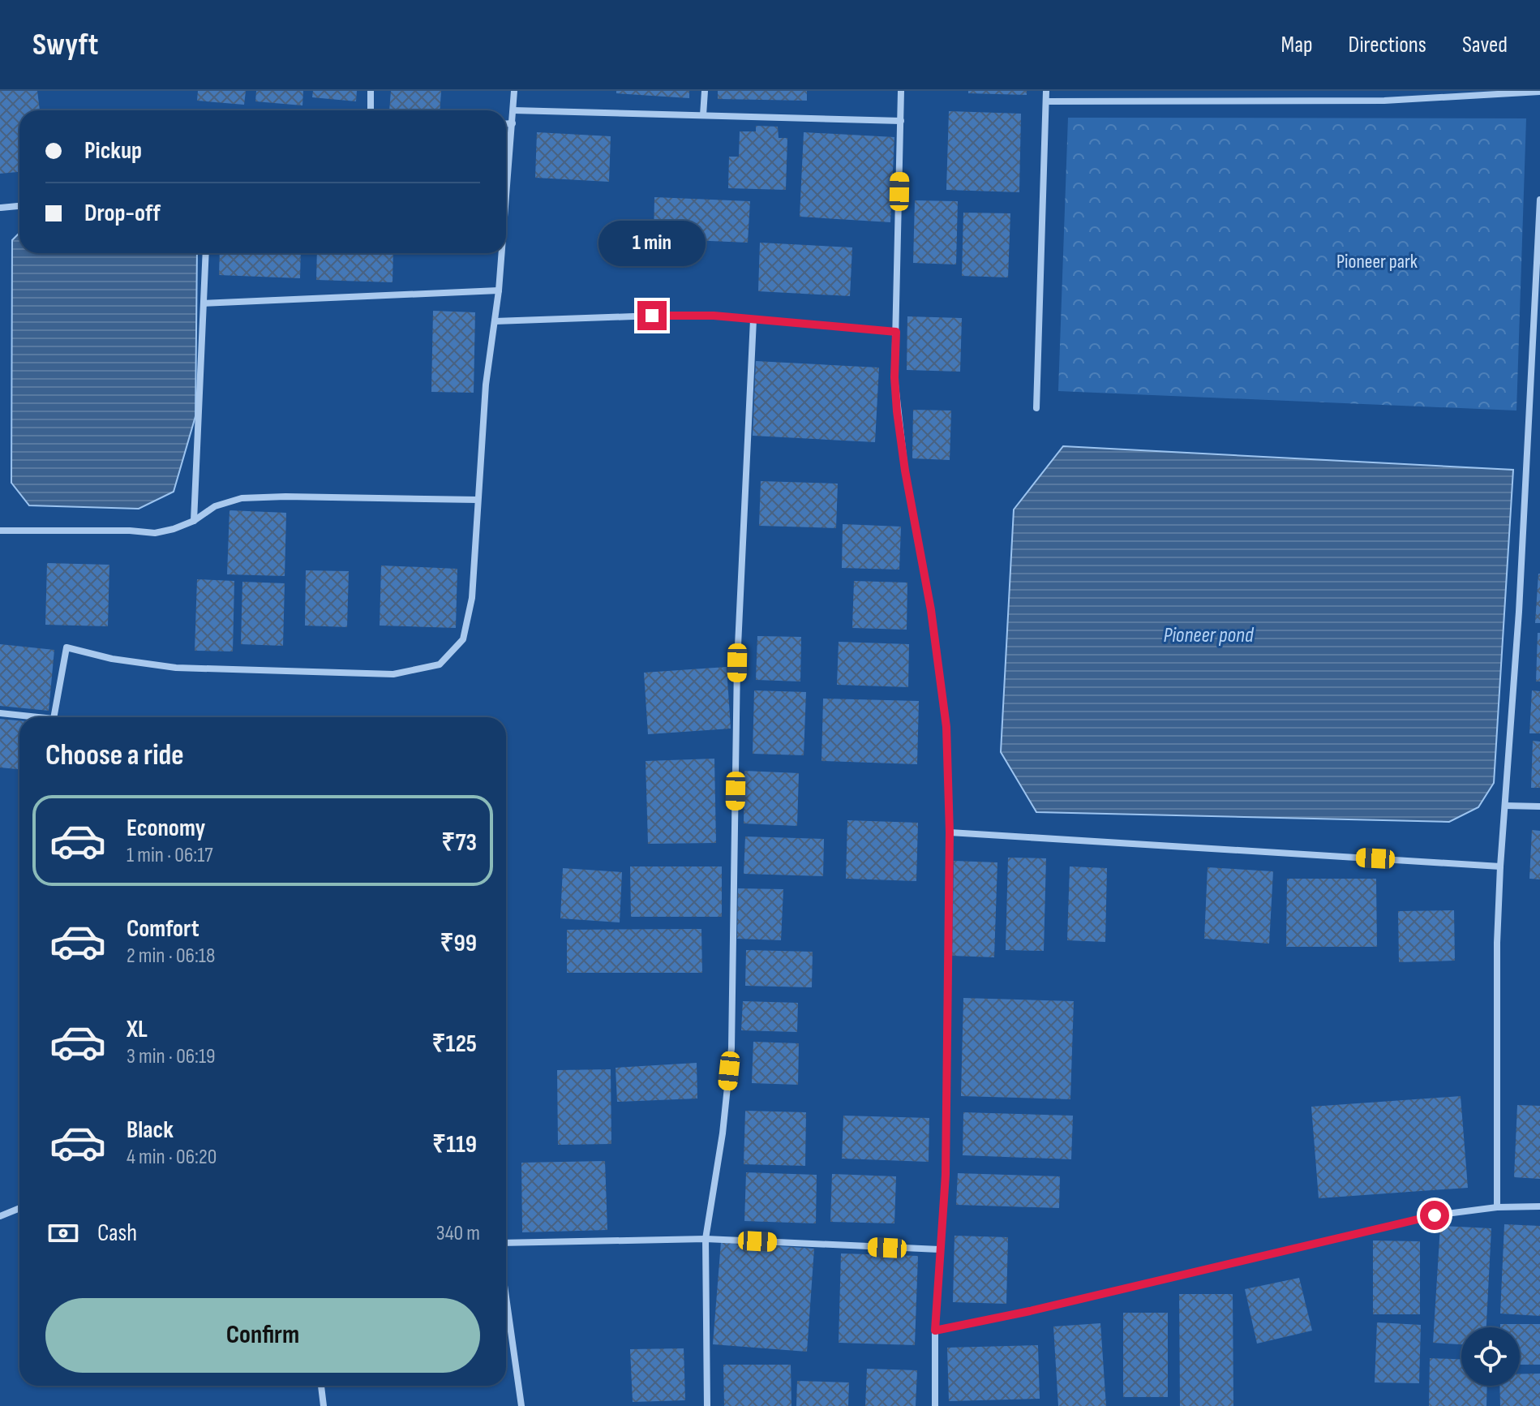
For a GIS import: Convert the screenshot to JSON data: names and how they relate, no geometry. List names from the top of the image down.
{
  "water": ["Pioneer pond"],
  "parks": ["Pioneer park"],
  "page": {
    "header": "Swyft",
    "nav": ["Map", "Directions", "Saved"],
    "banner": ["Pickup", "Drop-off"],
    "bubble": "1 min",
    "heading": "Choose a ride",
    "list": [
      {
        "name": "Economy",
        "note": "1 min · 06:17",
        "value": "₹73"
      },
      {
        "name": "Comfort",
        "note": "2 min · 06:18",
        "value": "₹99"
      },
      {
        "name": "XL",
        "note": "3 min · 06:19",
        "value": "₹125"
      },
      {
        "name": "Black",
        "note": "4 min · 06:20",
        "value": "₹119"
      }
    ],
    "pay": ["Cash", "340 m"],
    "buttons": "Confirm"
  }
}
